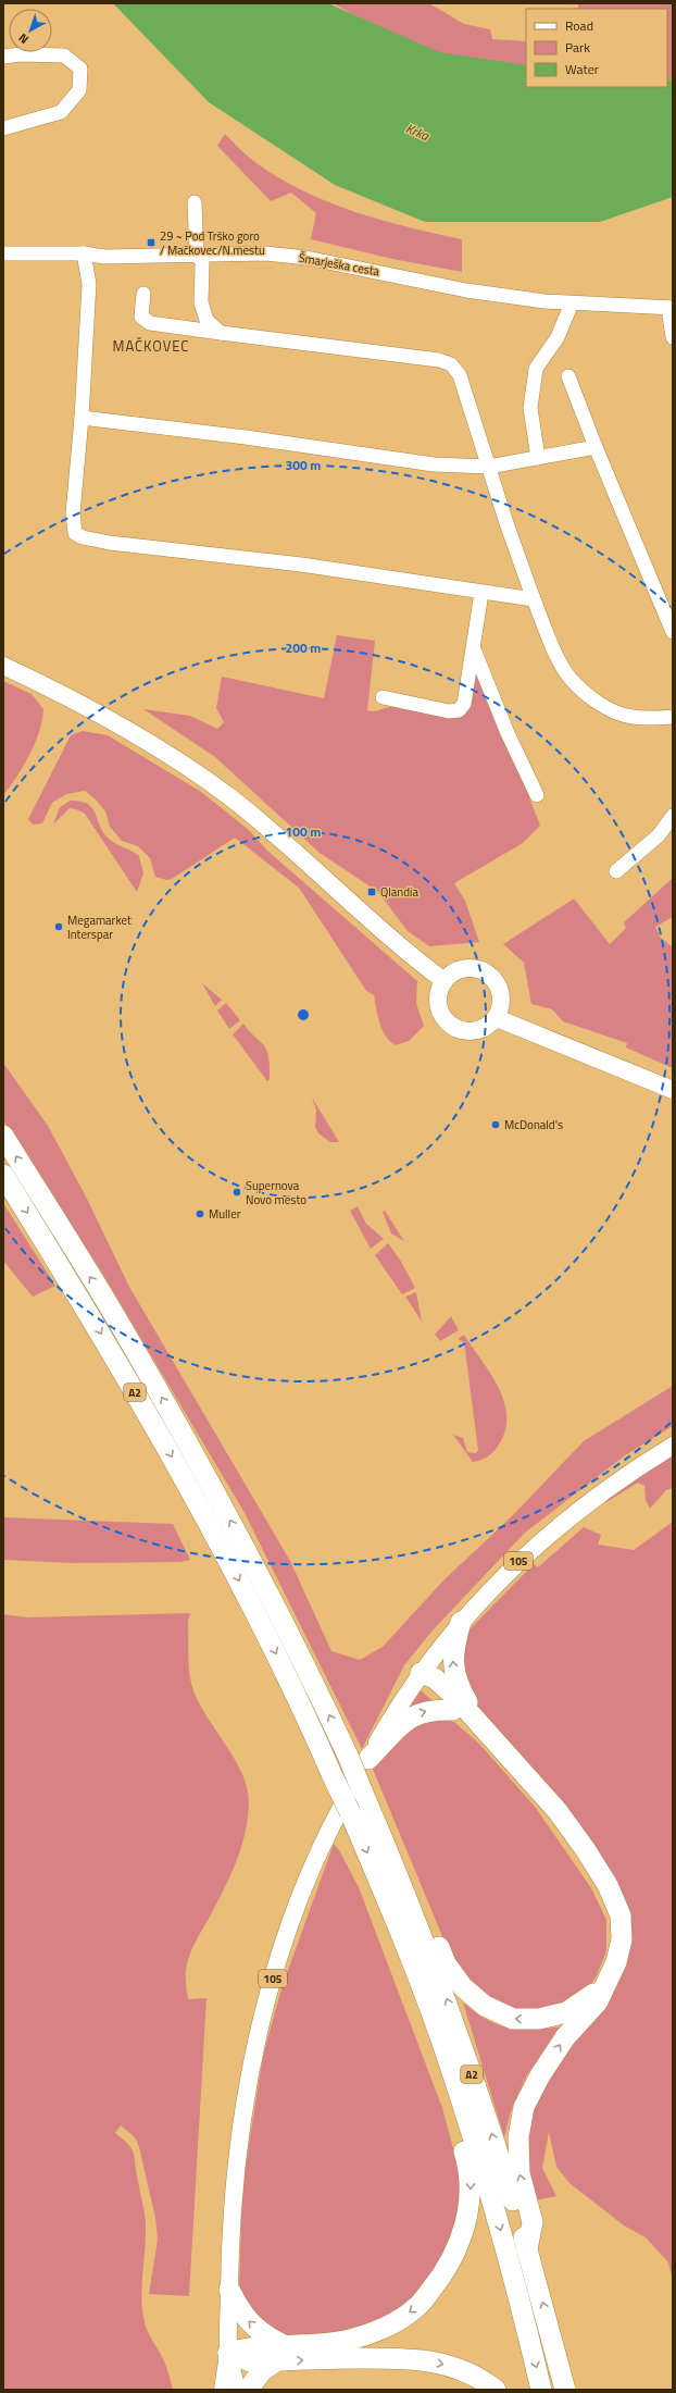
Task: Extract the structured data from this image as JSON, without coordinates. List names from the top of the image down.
{
  "streets": {
    "highway": ["A2"],
    "main road": ["105"],
    "street": ["Šmarješka cesta"]
  },
  "districts": ["MAČKOVEC"],
  "water": ["Krka"],
  "places": {
    "transit": ["29 ~ Pod Trško goro / Mačkovec/N.mestu", "Qlandia"],
    "other": [
      "Megamarket Interspar",
      "McDonald's",
      "Supernova Novo mesto",
      "Muller"
    ]
  },
  "legend": ["Road", "Park", "Water"],
  "north": "bottom left",
  "rings": ["300 m", "200 m", "100 m"]
}
